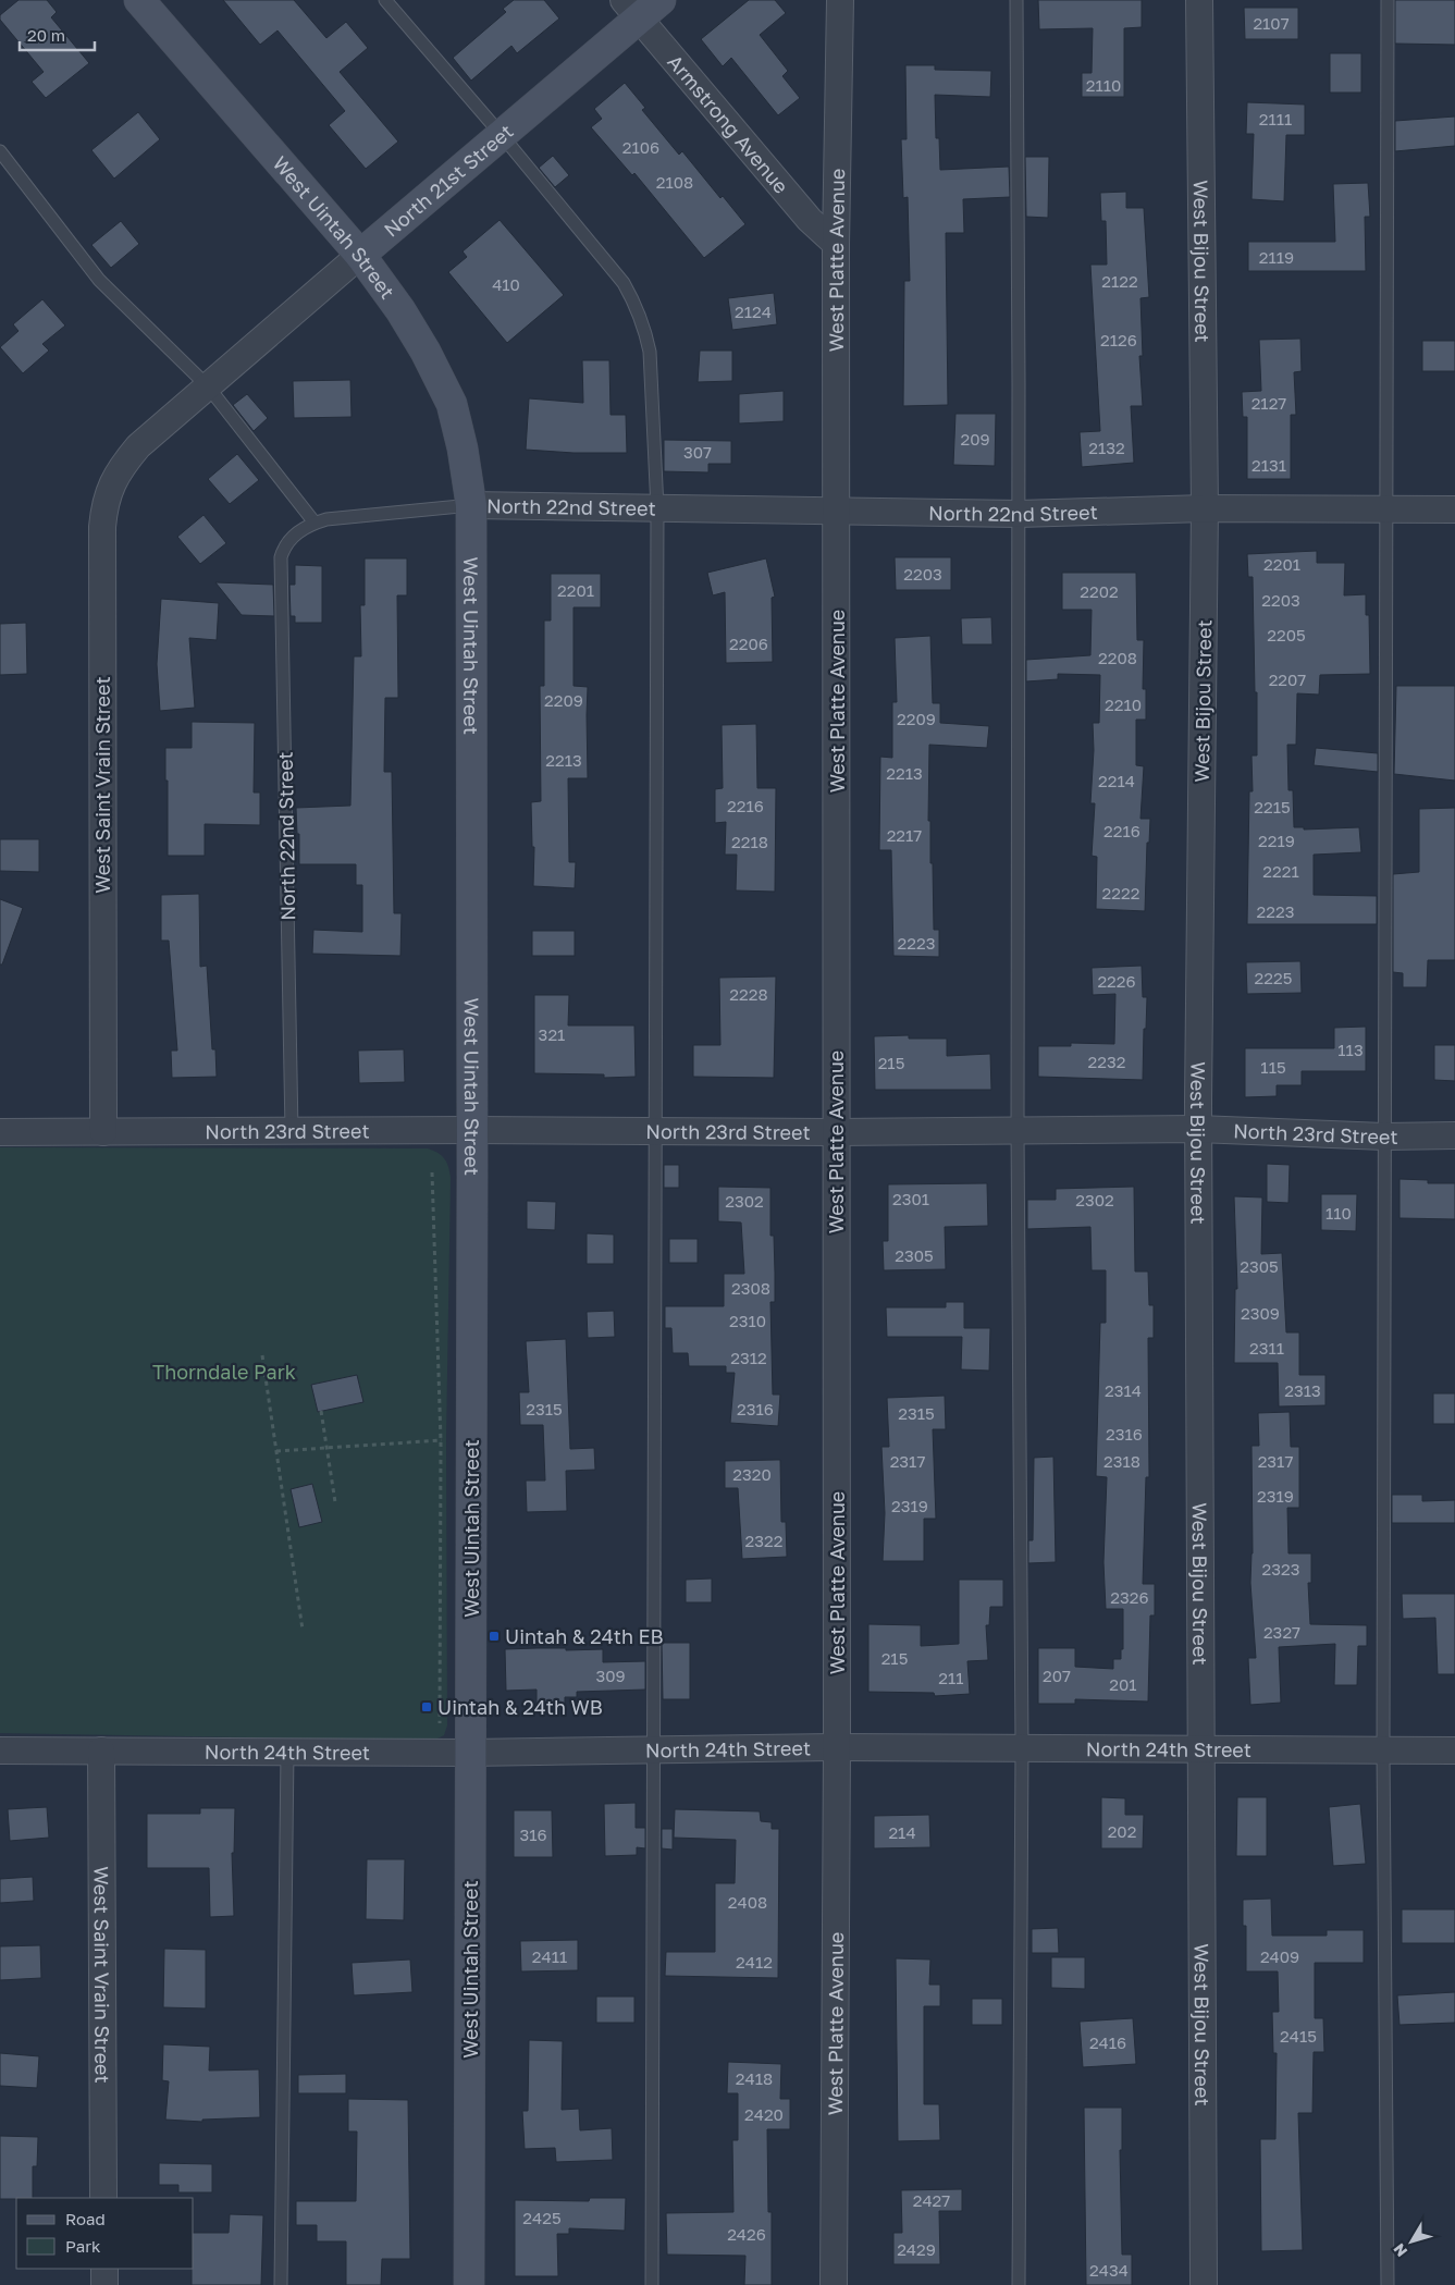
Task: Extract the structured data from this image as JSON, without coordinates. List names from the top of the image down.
{
  "streets": {
    "main road": ["North 21st Street", "West Uintah Street"],
    "street": [
      "Armstrong Avenue",
      "West Platte Avenue",
      "West Bijou Street",
      "North 22nd Street",
      "West Saint Vrain Street",
      "North 23rd Street",
      "North 24th Street"
    ]
  },
  "crossings": [
    ["Armstrong Avenue", "North 21st Street"],
    ["Armstrong Avenue", "West Platte Avenue"],
    ["North 21st Street", "West Uintah Street"],
    ["North 21st Street", "West Saint Vrain Street"],
    ["West Uintah Street", "North 22nd Street"],
    ["West Uintah Street", "North 23rd Street"],
    ["West Uintah Street", "North 24th Street"],
    ["West Platte Avenue", "North 22nd Street"],
    ["West Platte Avenue", "North 23rd Street"],
    ["West Platte Avenue", "North 24th Street"],
    ["West Bijou Street", "North 22nd Street"],
    ["West Bijou Street", "North 23rd Street"],
    ["West Bijou Street", "North 24th Street"],
    ["North 22nd Street", "North 23rd Street"],
    ["West Saint Vrain Street", "North 23rd Street"],
    ["West Saint Vrain Street", "North 24th Street"]
  ],
  "parks": ["Thorndale Park"],
  "places": {
    "transit": ["Uintah & 24th EB", "Uintah & 24th WB"]
  },
  "house_numbers": [
    "2107",
    "2110",
    "2111",
    "2106",
    "2108",
    "2119",
    "2122",
    "410",
    "2124",
    "2126",
    "2127",
    "209",
    "2132",
    "307",
    "2131",
    "2201",
    "2203",
    "2201",
    "2202",
    "2203",
    "2205",
    "2206",
    "2208",
    "2207",
    "2209",
    "2210",
    "2209",
    "2213",
    "2213",
    "2214",
    "2216",
    "2215",
    "2216",
    "2217",
    "2219",
    "2218",
    "2221",
    "2222",
    "2223",
    "2223",
    "2225",
    "2226",
    "2228",
    "321",
    "113",
    "2232",
    "215",
    "115",
    "2301",
    "2302",
    "2302",
    "110",
    "2305",
    "2305",
    "2308",
    "2309",
    "2310",
    "2311",
    "2312",
    "2314",
    "2313",
    "2315",
    "2316",
    "2315",
    "2316",
    "2317",
    "2318",
    "2317",
    "2320",
    "2319",
    "2319",
    "2322",
    "2323",
    "2326",
    "2327",
    "215",
    "309",
    "207",
    "211",
    "201",
    "202",
    "214",
    "316",
    "2408",
    "2411",
    "2409",
    "2412",
    "2415",
    "2416",
    "2418",
    "2420",
    "2427",
    "2425",
    "2426",
    "2429",
    "2434"
  ],
  "legend": ["Road", "Park"],
  "scale_bar": "20 m",
  "north": "bottom left"
}
